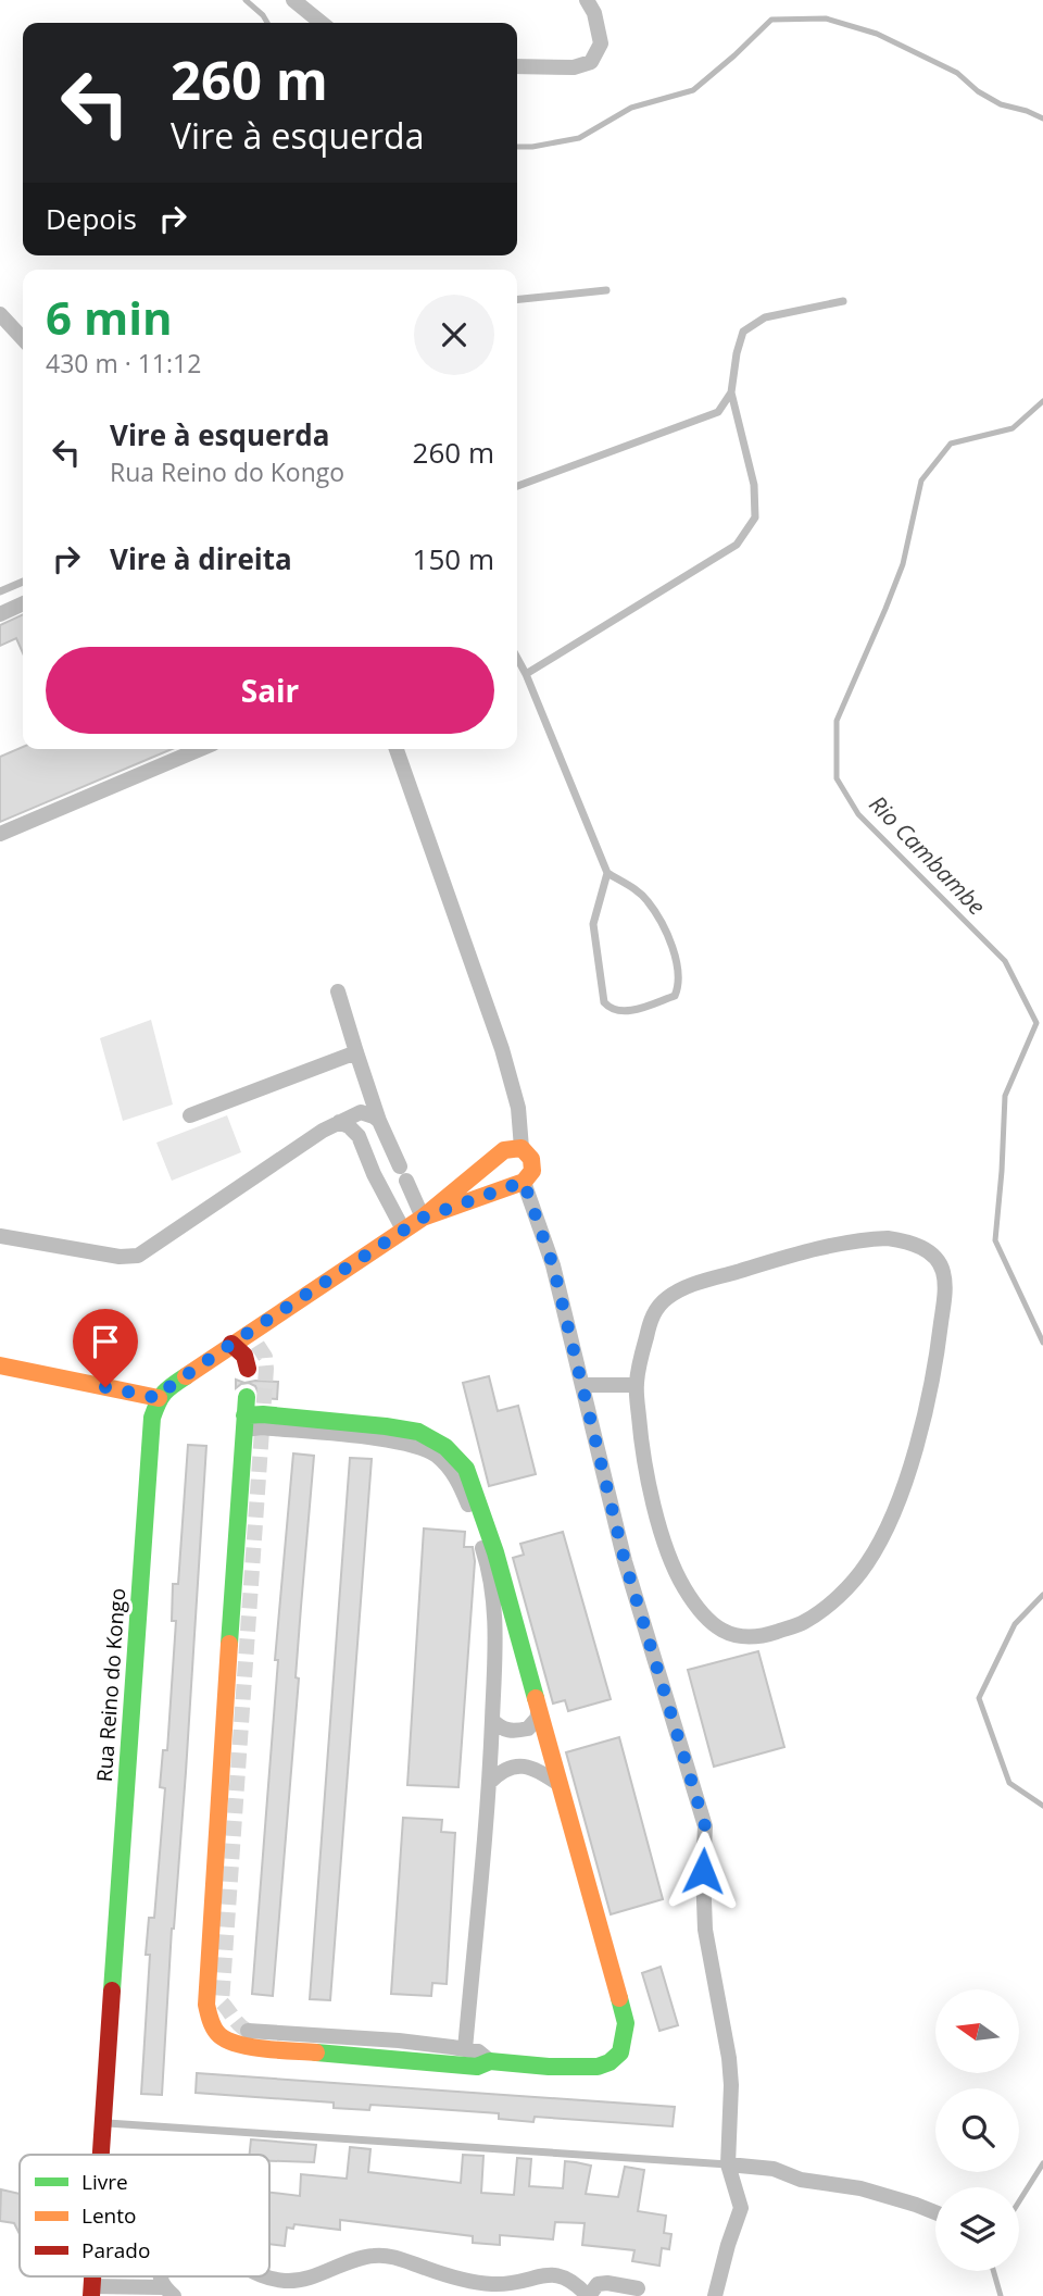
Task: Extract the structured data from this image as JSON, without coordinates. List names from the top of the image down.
{
  "streets": {
    "street": ["Rua Reino do Kongo"]
  },
  "water": ["Rio Cambambe"],
  "legend": ["Livre", "Lento", "Parado"],
  "north": "left",
  "page": {
    "turn": ["260 m", "Vire à esquerda"],
    "then": "Depois",
    "heading": ["6 min", "430 m · 11:12"],
    "list": [
      {
        "name": "Vire à esquerda",
        "note": "Rua Reino do Kongo",
        "value": "260 m"
      },
      {
        "name": "Vire à direita",
        "value": "150 m"
      }
    ],
    "buttons": "Sair"
  }
}
